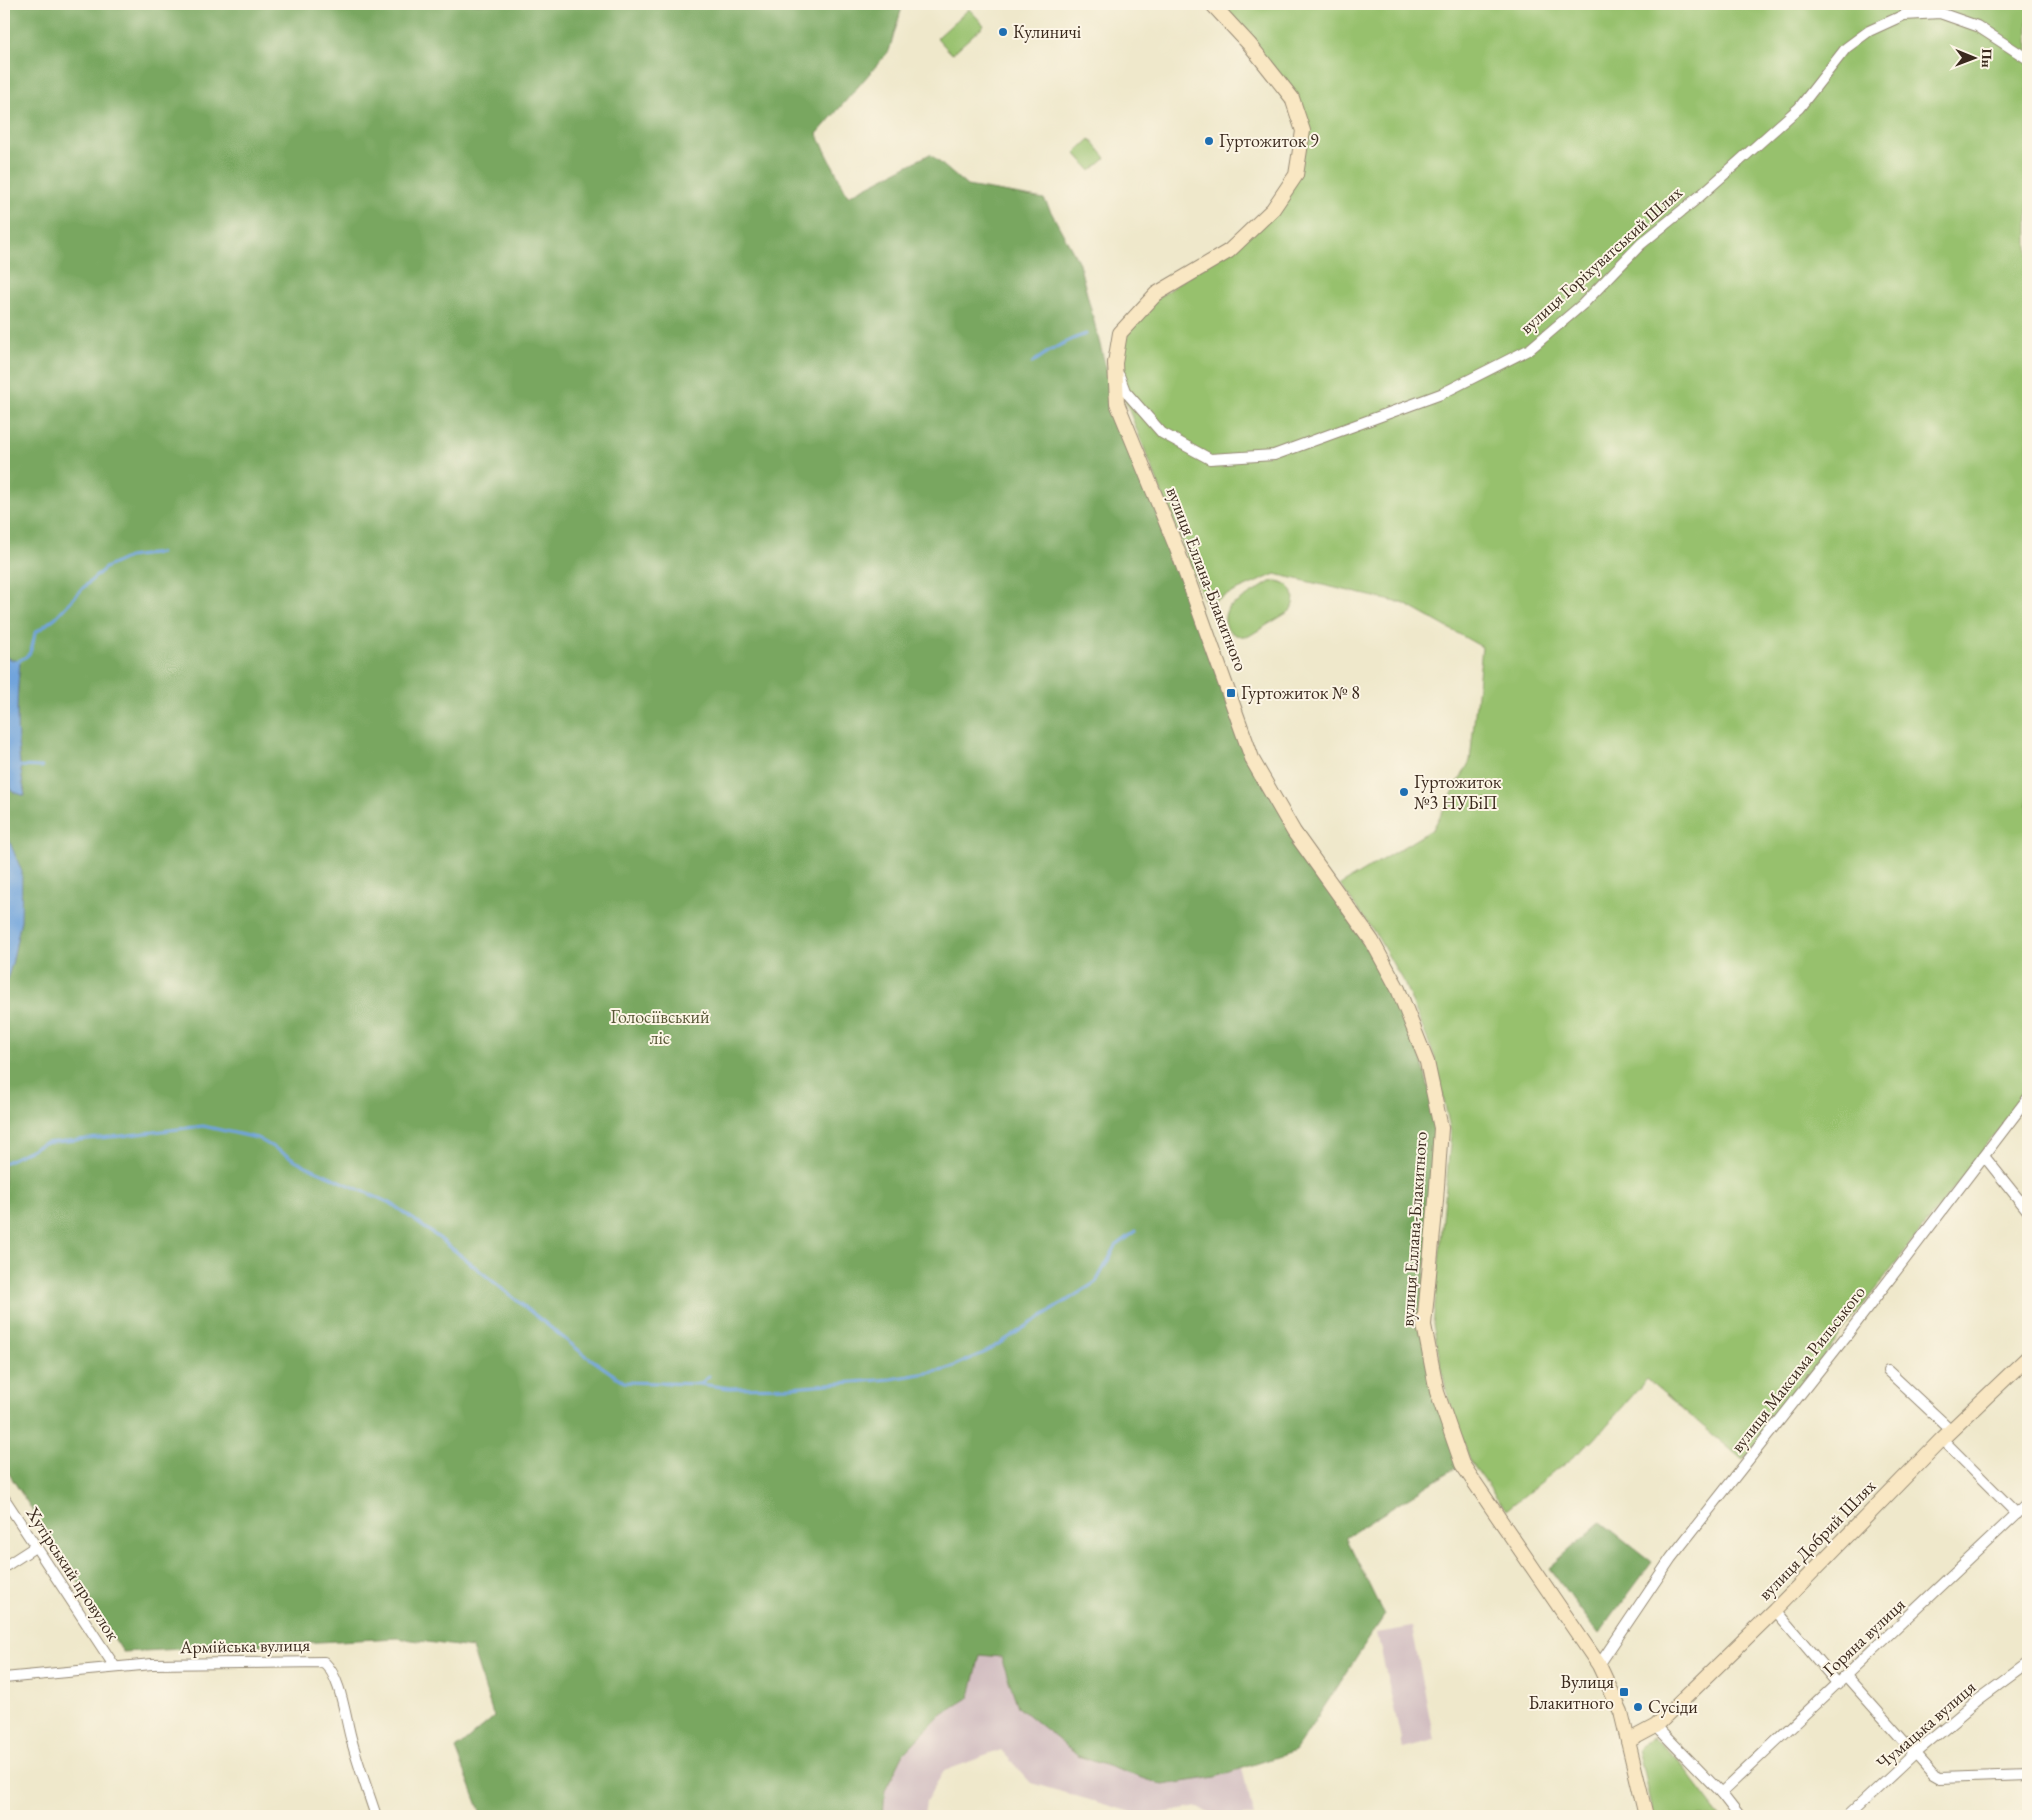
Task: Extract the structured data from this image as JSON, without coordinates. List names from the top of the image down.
{
  "streets": {
    "street": [
      "вулиця Горіхуватський Шлях",
      "вулиця Еллана-Блакитного",
      "вулиця Максима Рильського",
      "вулиця Добрий Шлях",
      "Хутірський провулок",
      "Горяна вулиця",
      "Армійська вулиця",
      "Чумацька вулиця"
    ]
  },
  "crossings": [
    ["вулиця Горіхуватський Шлях", "вулиця Еллана-Блакитного"],
    ["вулиця Еллана-Блакитного", "вулиця Максима Рильського"],
    ["вулиця Еллана-Блакитного", "вулиця Добрий Шлях"],
    ["Хутірський провулок", "Армійська вулиця"]
  ],
  "parks": ["Голосіївський ліс"],
  "places": {
    "other": [
      "Кулиничі",
      "Гуртожиток 9",
      "Гуртожиток №3 НУБіП",
      "Сусіди"
    ],
    "transit": ["Гуртожиток № 8", "Вулиця Блакитного"]
  },
  "north": "right"
}
